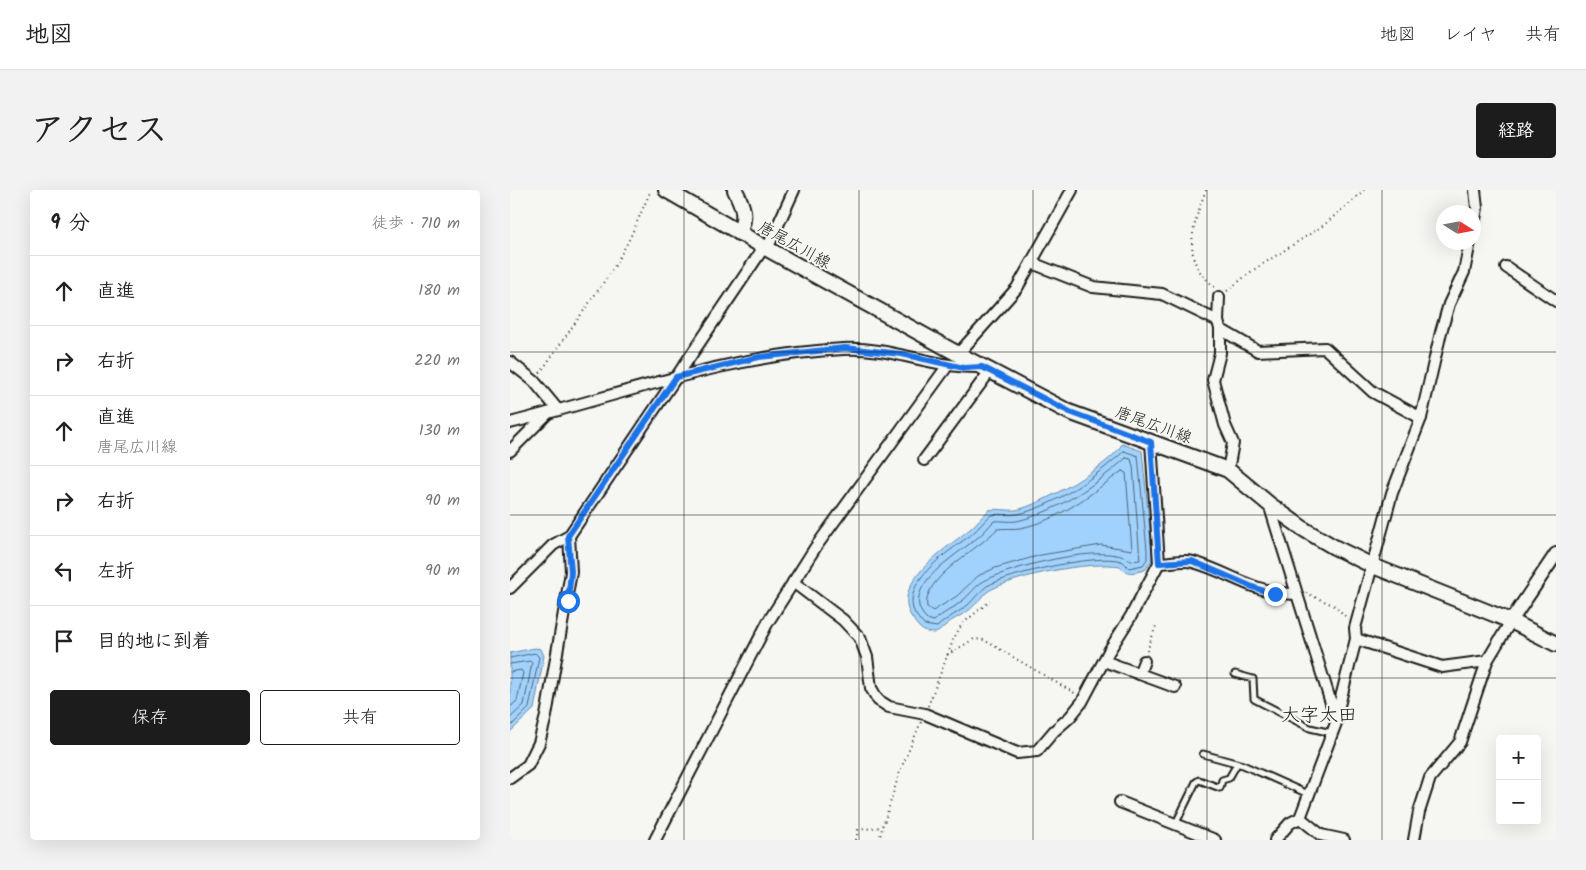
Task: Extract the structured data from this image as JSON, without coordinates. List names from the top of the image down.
{
  "streets": {
    "main road": ["唐尾広川線"]
  },
  "districts": ["大字太田"],
  "north": "right",
  "page": {
    "header": "地図",
    "nav": ["地図", "レイヤ", "共有"],
    "title": "アクセス",
    "buttons": [
      "経路",
      ["保存", "共有"]
    ],
    "heading": ["9 分", "徒歩 · 710 m"],
    "list": [
      ["直進", "180 m"],
      ["右折", "220 m"],
      ["直進", "唐尾広川線", "130 m"],
      ["右折", "90 m"],
      ["左折", "90 m"],
      "目的地に到着"
    ],
    "map_buttons": ["+", "−"]
  }
}
